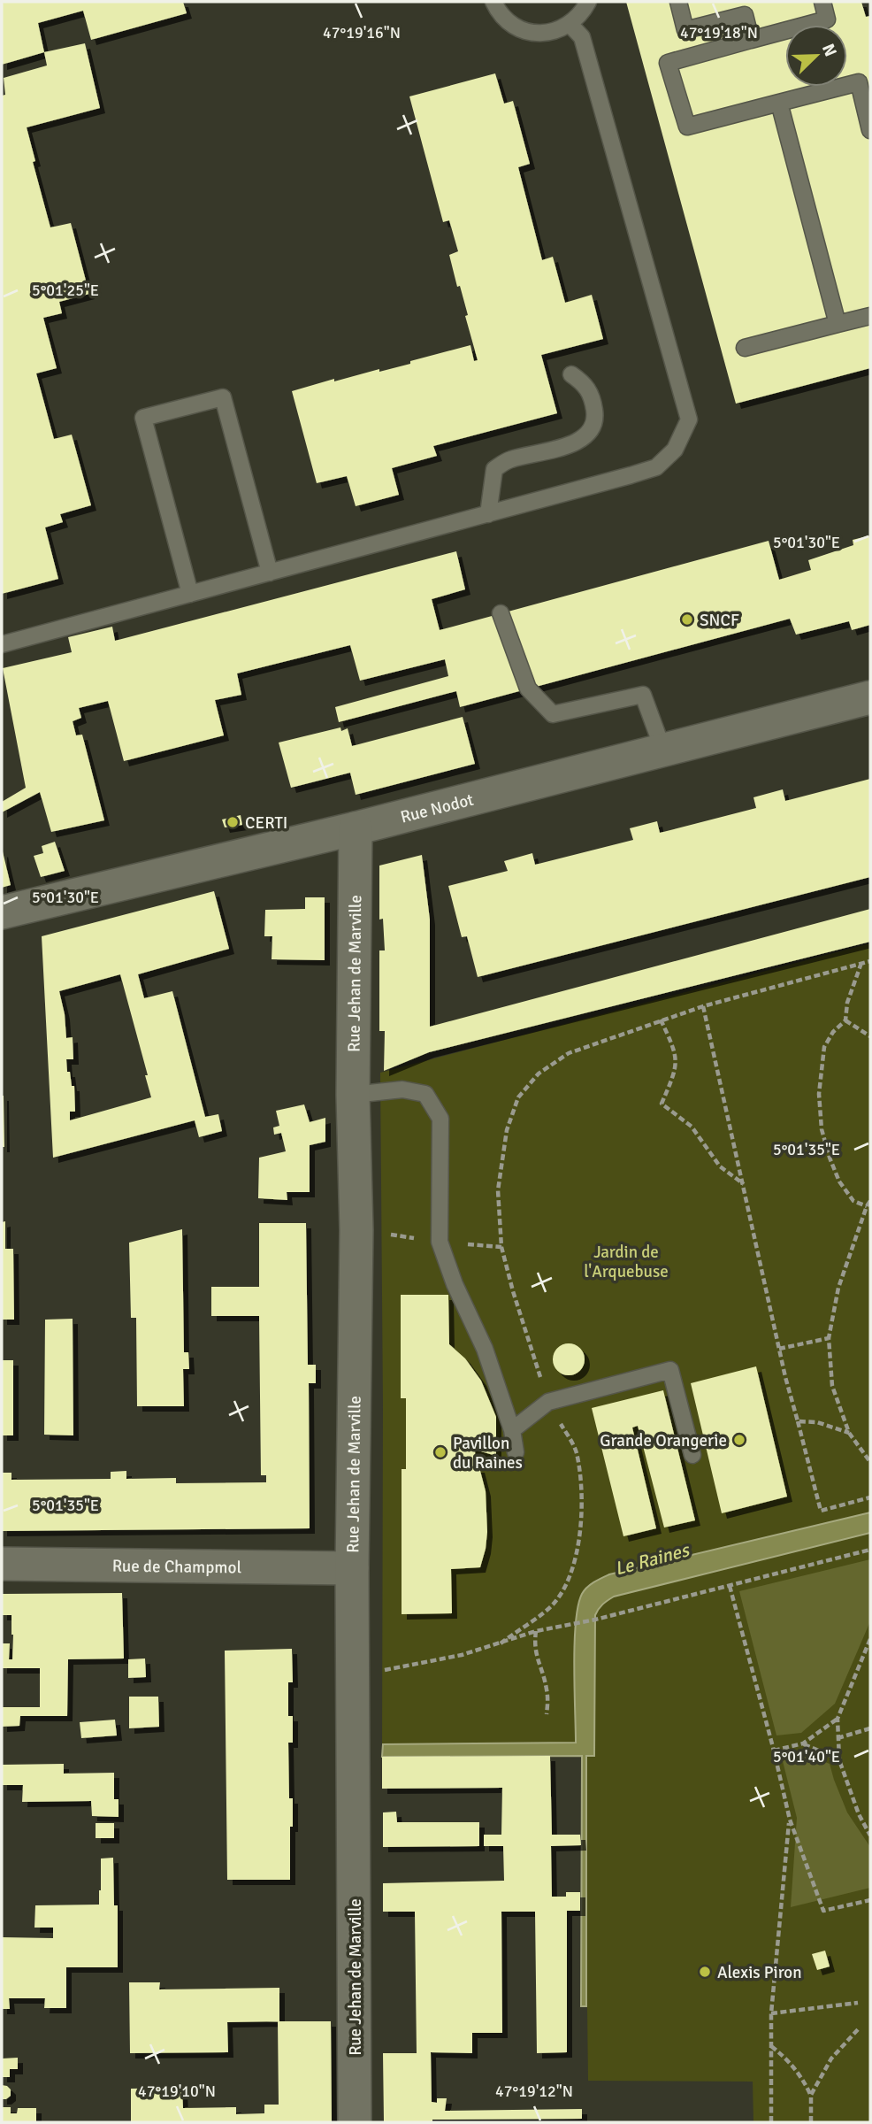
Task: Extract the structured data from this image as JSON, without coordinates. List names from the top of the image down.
{
  "streets": {
    "street": ["Rue Nodot", "Rue Jehan de Marville", "Rue de Champmol"]
  },
  "crossings": [
    ["Rue Nodot", "Rue Jehan de Marville"],
    ["Rue Jehan de Marville", "Rue de Champmol"]
  ],
  "water": ["Le Raines"],
  "parks": ["Jardin de l'Arquebuse"],
  "places": [
    "SNCF",
    "CERTI",
    "Grande Orangerie",
    "Pavillon du Raines",
    "Alexis Piron"
  ],
  "north": "top right",
  "coordinates": [
    "47°19'16\"N",
    "47°19'18\"N",
    "5°01'25\"E",
    "5°01'30\"E",
    "5°01'35\"E",
    "5°01'40\"E",
    "47°19'10\"N",
    "47°19'12\"N"
  ]
}
